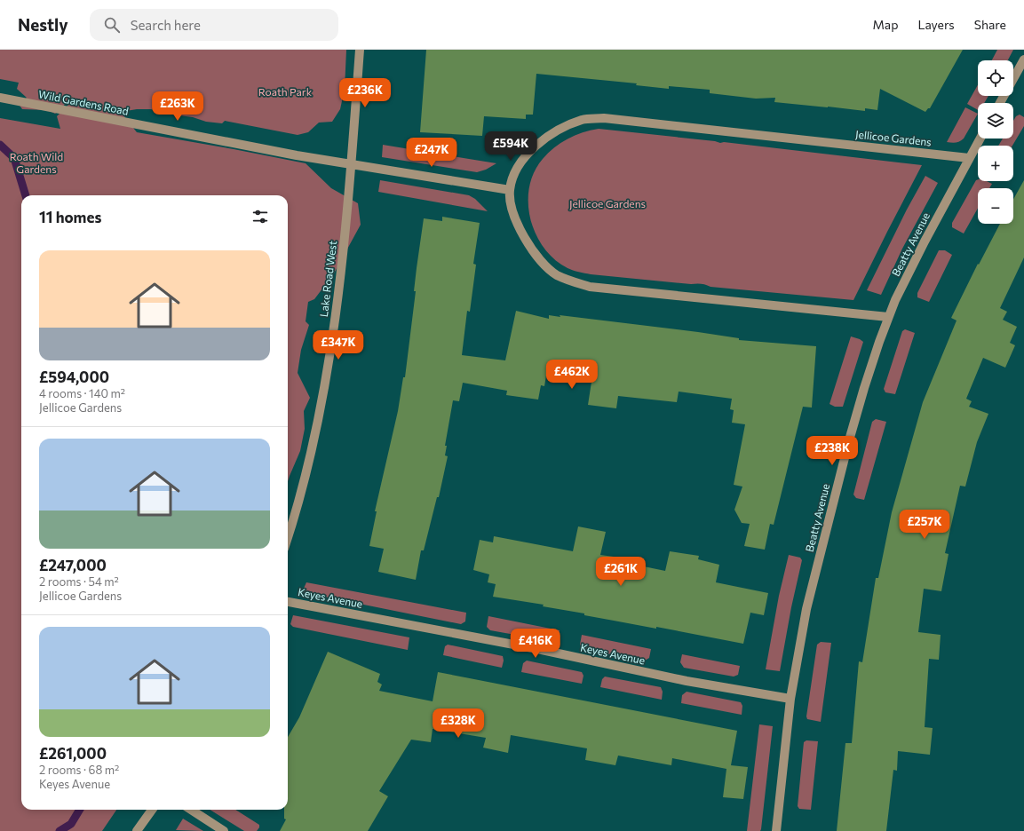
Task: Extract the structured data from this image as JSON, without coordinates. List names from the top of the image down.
{
  "streets": {
    "street": [
      "Wild Gardens Road",
      "Jellicoe Gardens",
      "Beatty Avenue",
      "Lake Road West",
      "Keyes Avenue"
    ]
  },
  "crossings": [
    ["Wild Gardens Road", "Lake Road West"],
    ["Jellicoe Gardens", "Beatty Avenue"],
    ["Beatty Avenue", "Keyes Avenue"]
  ],
  "parks": ["Roath Park", "Roath Wild Gardens", "Jellicoe Gardens"],
  "page": {
    "header": "Nestly",
    "search": "Search here",
    "nav": ["Map", "Layers", "Share"],
    "map_buttons": ["+", "−"],
    "price": [
      "£236K",
      "£263K",
      "£594K",
      "£247K",
      "£347K",
      "£462K",
      "£238K",
      "£257K",
      "£261K",
      "£416K",
      "£328K"
    ],
    "heading": "11 homes",
    "list": [
      {
        "name": "£594,000",
        "note": "4 rooms · 140 m² · Jellicoe Gardens"
      },
      {
        "name": "£247,000",
        "note": "2 rooms · 54 m² · Jellicoe Gardens"
      },
      {
        "name": "£261,000",
        "note": "2 rooms · 68 m² · Keyes Avenue"
      }
    ]
  }
}
